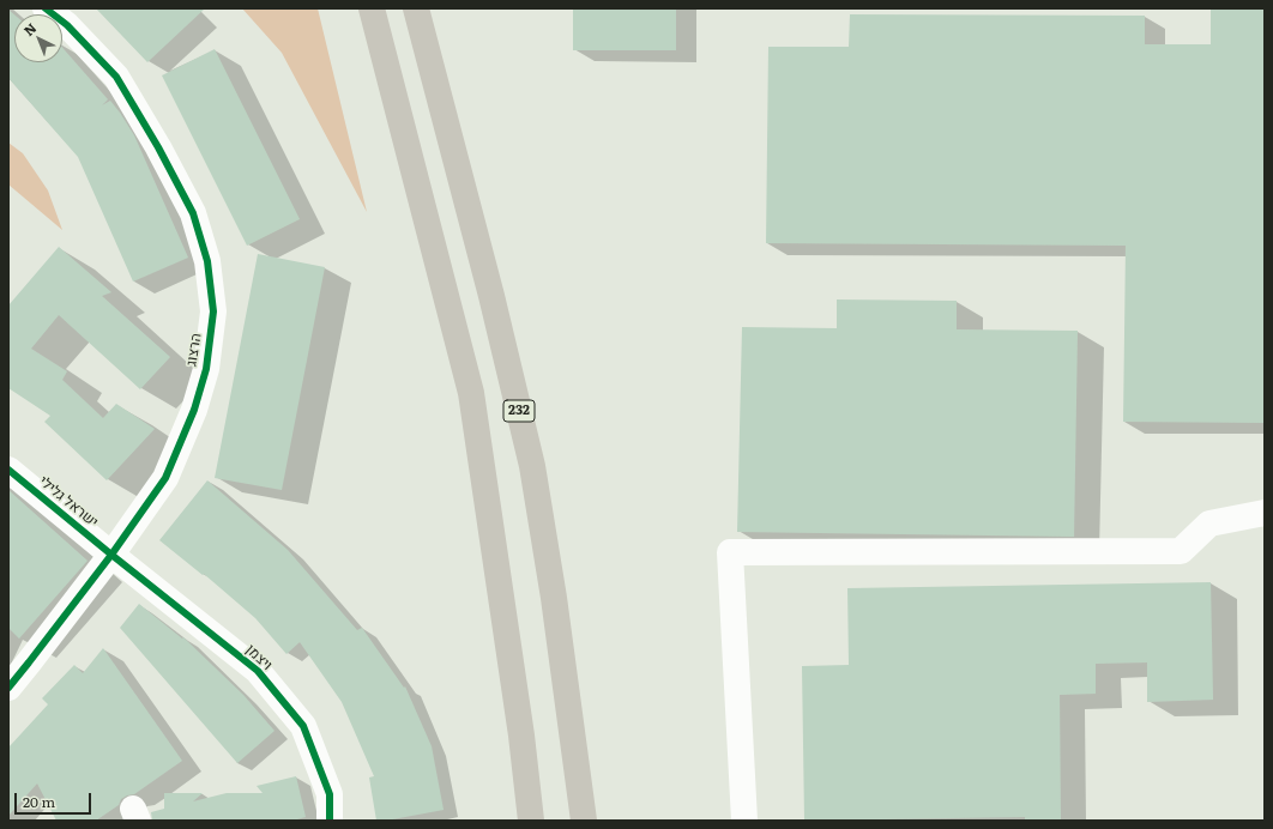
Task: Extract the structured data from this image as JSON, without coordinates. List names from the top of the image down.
{
  "streets": {
    "main road": ["232"],
    "street": ["הרצוג", "ישראל גלילי", "ויצמן"]
  },
  "crossings": [
    ["הרצוג", "ישראל גלילי"],
    ["הרצוג", "ויצמן"],
    ["ישראל גלילי", "ויצמן"]
  ],
  "scale_bar": "20 m",
  "north": "top left"
}
